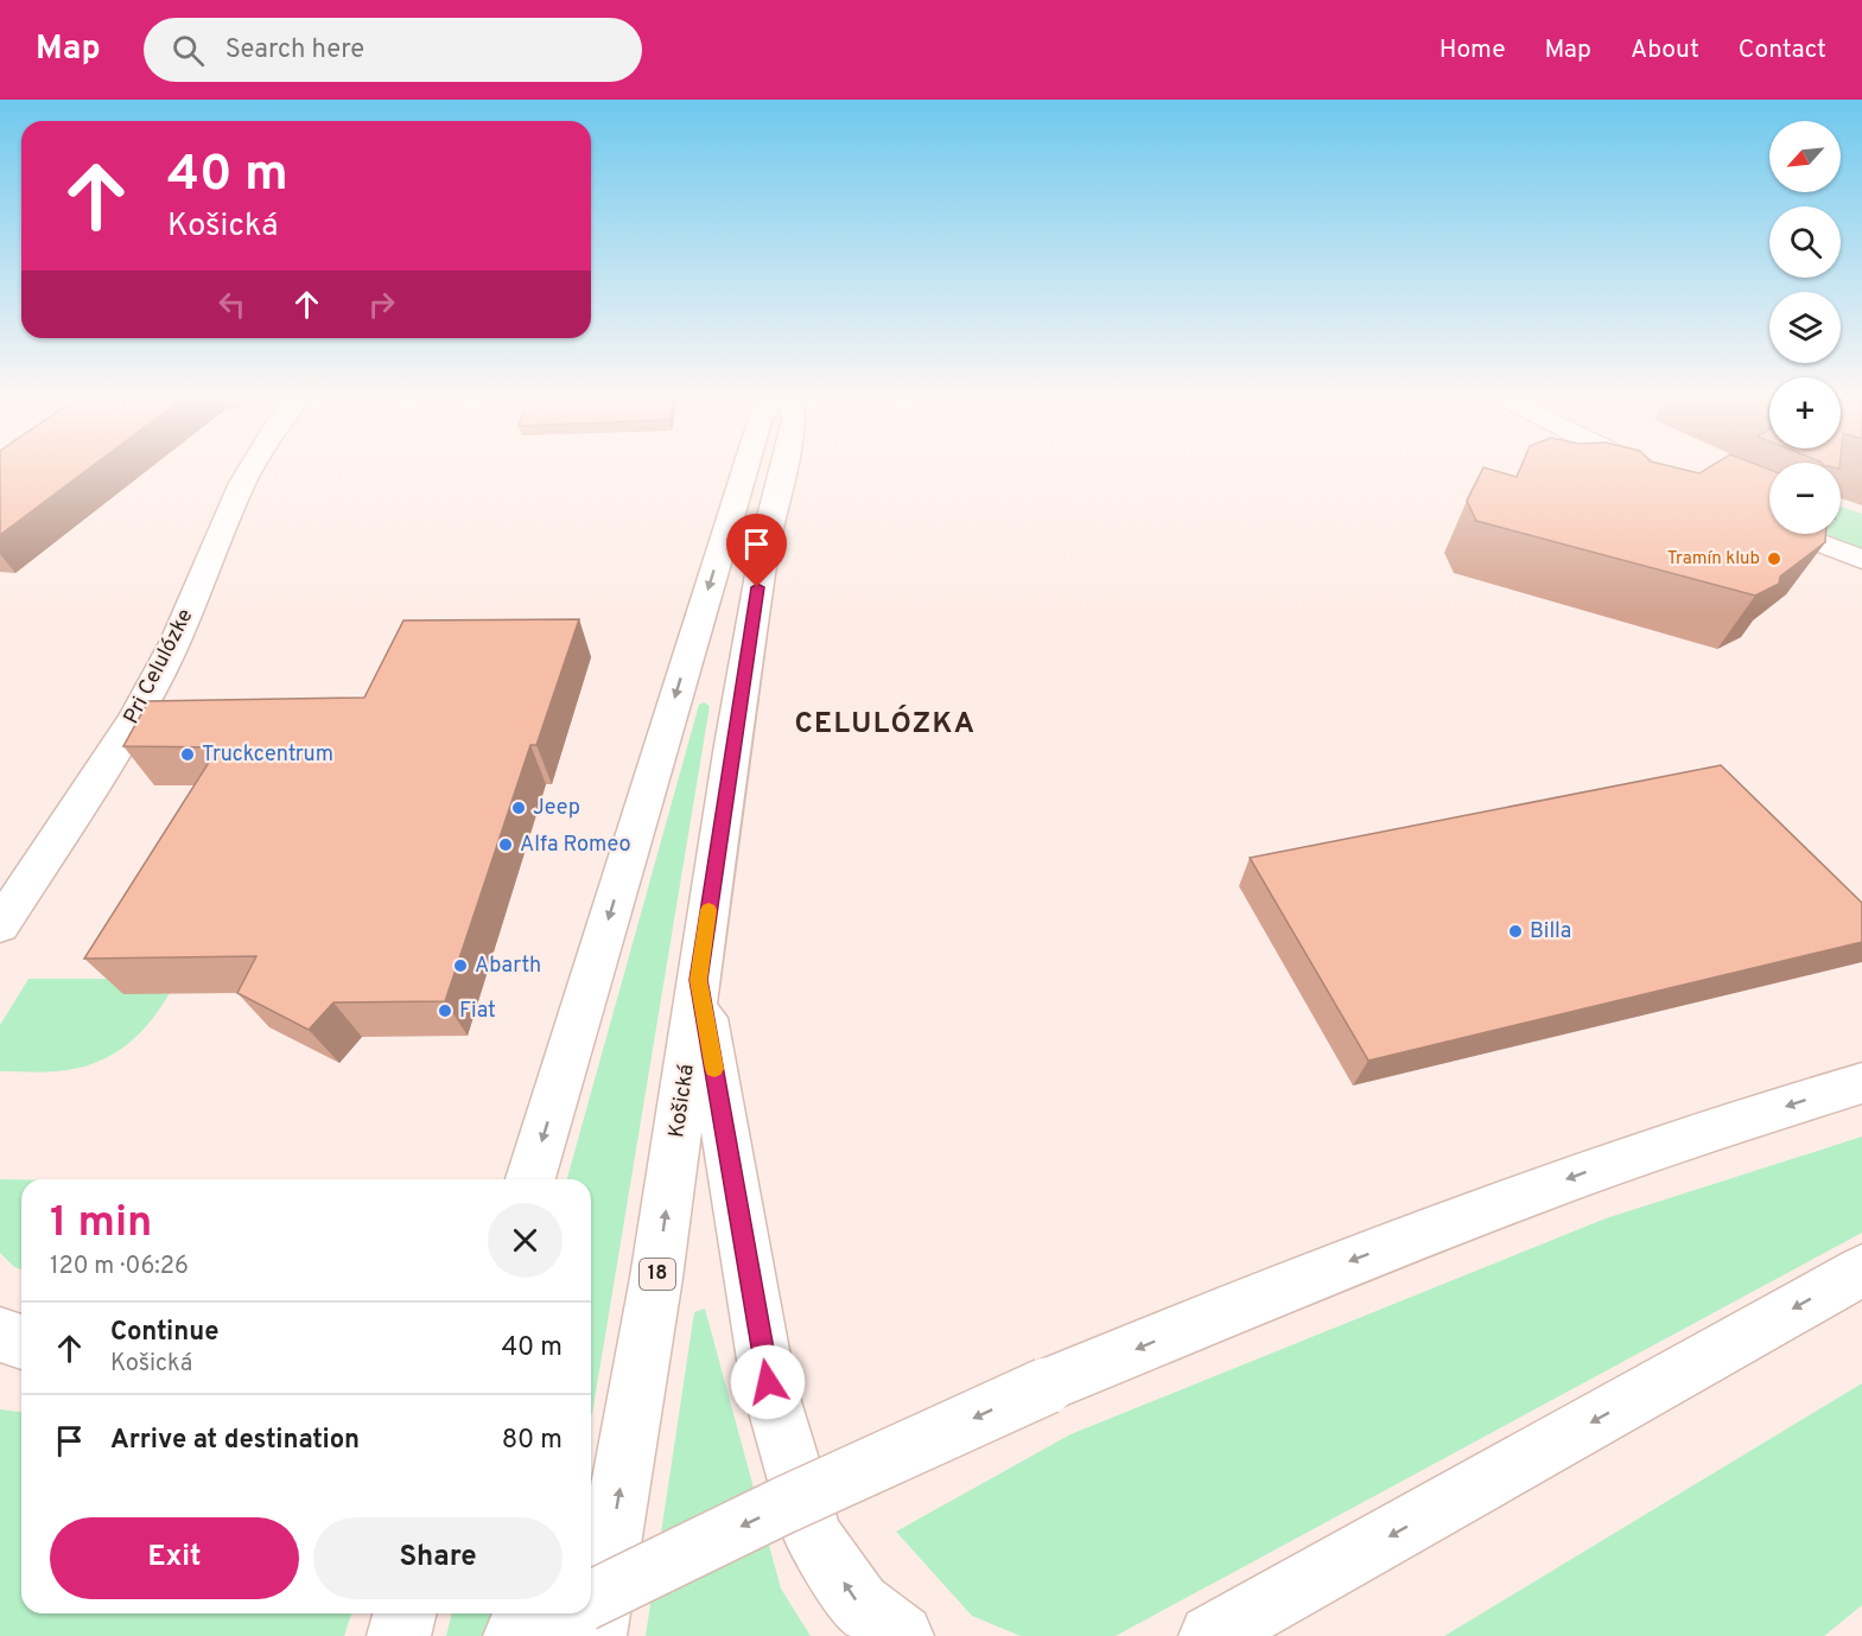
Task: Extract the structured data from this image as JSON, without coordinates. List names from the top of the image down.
{
  "streets": {
    "main road": ["Pri Celulózke", "Košická", "18"]
  },
  "districts": ["CELULÓZKA"],
  "places": [
    "Tramín klub",
    "Truckcentrum",
    "Jeep",
    "Alfa Romeo",
    "Billa",
    "Abarth",
    "Fiat"
  ],
  "north": "bottom left",
  "page": {
    "header": "Map",
    "search": "Search here",
    "nav": [
      "Home",
      "Map",
      "About",
      "Contact"
    ],
    "map_buttons": ["+", "−"],
    "turn": ["40 m", "Košická"],
    "heading": ["1 min", "120 m · 06:26"],
    "list": [
      {
        "name": "Continue",
        "note": "Košická",
        "value": "40 m"
      },
      {
        "name": "Arrive at destination",
        "value": "80 m"
      }
    ],
    "buttons": ["Exit", "Share"]
  }
}
